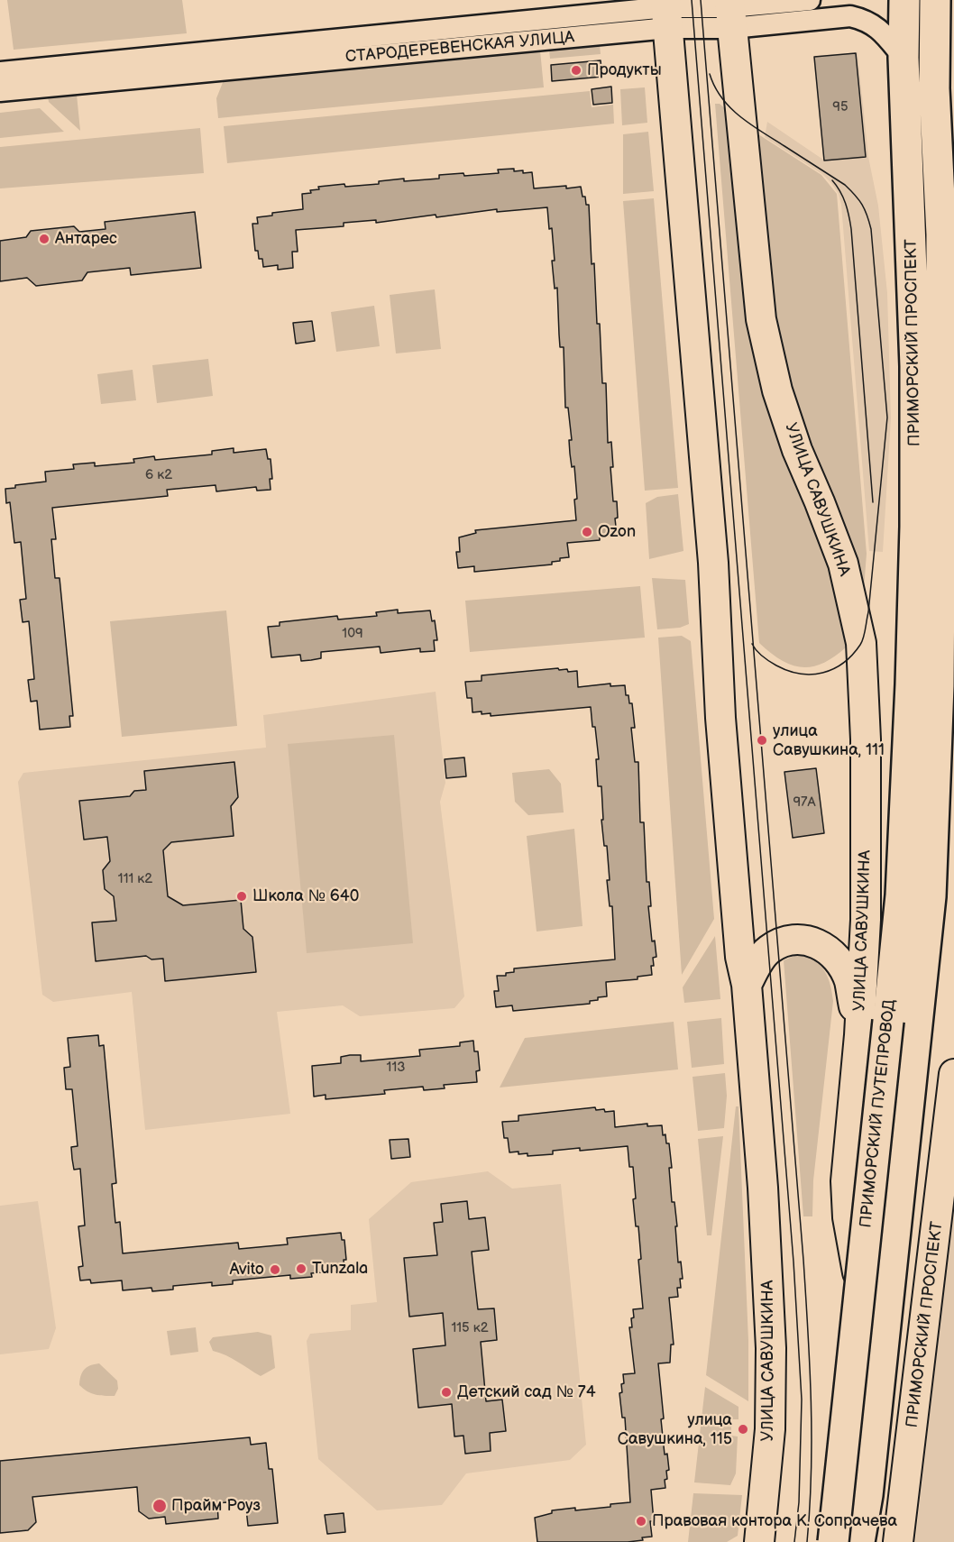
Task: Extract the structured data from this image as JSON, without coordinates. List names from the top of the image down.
{
  "streets": {
    "main road": ["ПРИМОРСКИЙ ПРОСПЕКТ", "УЛИЦА САВУШКИНА", "ПРИМОРСКИЙ ПУТЕПРОВОД"],
    "street": ["СТАРОДЕРЕВЕНСКАЯ УЛИЦА"]
  },
  "crossings": [
    ["СТАРОДЕРЕВЕНСКАЯ УЛИЦА", "ПРИМОРСКИЙ ПРОСПЕКТ"],
    ["СТАРОДЕРЕВЕНСКАЯ УЛИЦА", "УЛИЦА САВУШКИНА"],
    ["ПРИМОРСКИЙ ПРОСПЕКТ", "ПРИМОРСКИЙ ПУТЕПРОВОД"]
  ],
  "places": [
    "Продукты",
    "Антарес",
    "Ozon",
    "улица Савушкина, 111",
    "Школа № 640",
    "Tunzala",
    "Avito",
    "Детский сад № 74",
    "улица Савушкина, 115",
    "Прайм Роуз",
    "Правовая контора К. Сопрачева"
  ],
  "house_numbers": [
    "95",
    "6 к2",
    "109",
    "97А",
    "111 к2",
    "113",
    "115 к2"
  ]
}
